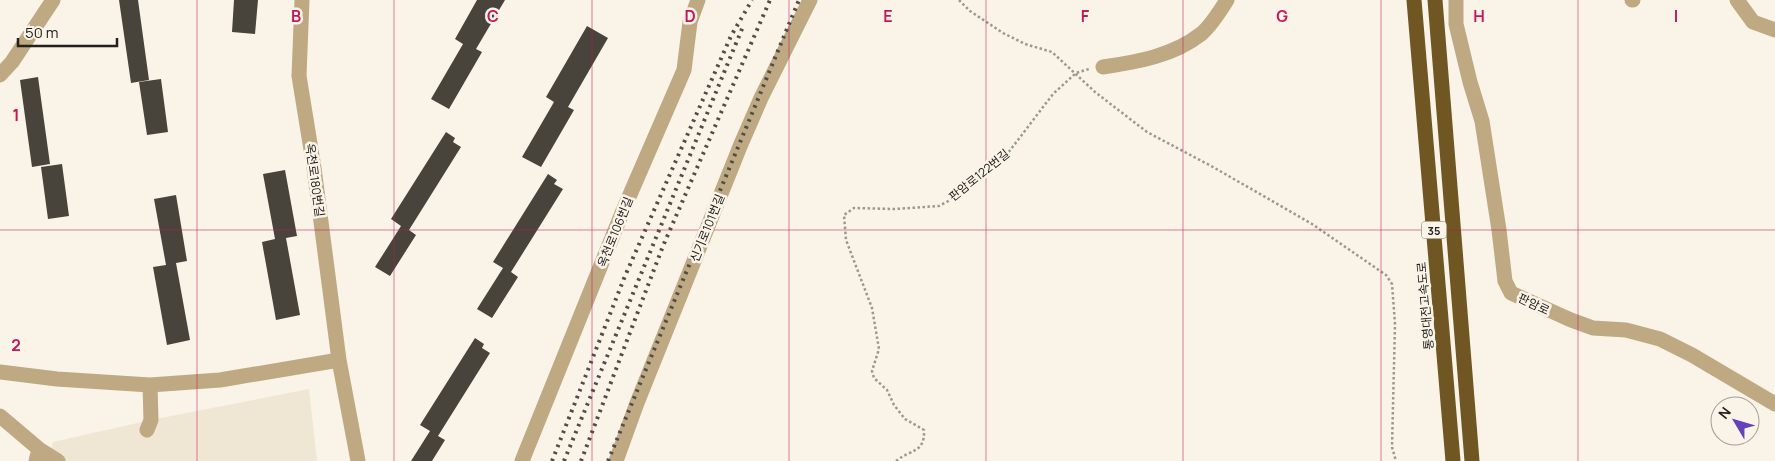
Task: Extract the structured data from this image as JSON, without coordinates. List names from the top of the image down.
{
  "streets": {
    "highway": ["35", "통영대전고속도로"],
    "street": [
      "옥천로180번길",
      "신기로101번길",
      "옥천로106번길",
      "판암로"
    ],
    "path": ["판암로122번길"]
  },
  "scale_bar": "50 m",
  "north": "top left",
  "grid": {
    "columns": [
      "B",
      "C",
      "D",
      "E",
      "F",
      "G",
      "H",
      "I"
    ],
    "rows": ["1", "2"]
  }
}
